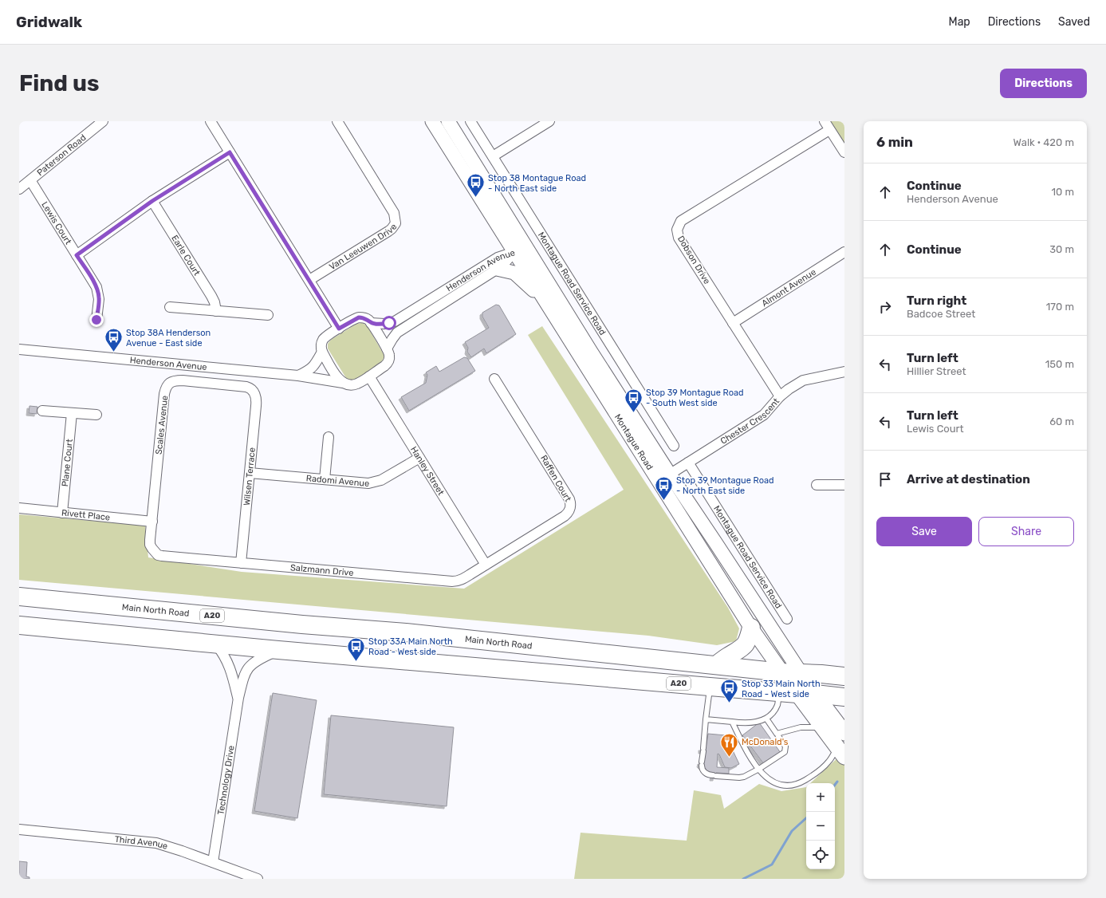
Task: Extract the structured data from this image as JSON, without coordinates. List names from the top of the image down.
{
  "streets": {
    "highway": ["Main North Road", "A20"],
    "main road": ["Montague Road"],
    "street": [
      "Paterson Road",
      "Lewis Court",
      "Van Leeuwen Drive",
      "Earle Court",
      "Dobson Drive",
      "Henderson Avenue",
      "Montague Road Service Road",
      "Almont Avenue",
      "Chester Crescent",
      "Scales Avenue",
      "Plane Court",
      "Hanley Street",
      "Wilsen Terrace",
      "Raffen Court",
      "Radomi Avenue",
      "Rivett Place",
      "Salzmann Drive",
      "Technology Drive",
      "Third Avenue"
    ]
  },
  "crossings": [
    ["Paterson Road", "Lewis Court"],
    ["Dobson Drive", "Almont Avenue"],
    ["Dobson Drive", "Chester Crescent"],
    ["Henderson Avenue", "Montague Road"],
    ["Henderson Avenue", "Hanley Street"],
    ["Montague Road Service Road", "Chester Crescent"],
    ["Chester Crescent", "Montague Road"],
    ["Scales Avenue", "Wilsen Terrace"],
    ["Scales Avenue", "Rivett Place"],
    ["Scales Avenue", "Salzmann Drive"],
    ["Montague Road", "Main North Road"],
    ["Montague Road", "A20"],
    ["Plane Court", "Rivett Place"],
    ["Hanley Street", "Raffen Court"],
    ["Hanley Street", "Radomi Avenue"],
    ["Hanley Street", "Salzmann Drive"],
    ["Wilsen Terrace", "Radomi Avenue"],
    ["Wilsen Terrace", "Salzmann Drive"],
    ["Raffen Court", "Salzmann Drive"],
    ["A20", "Technology Drive"],
    ["Technology Drive", "Third Avenue"]
  ],
  "places": {
    "bus stop": [
      "Stop 38 Montague Road - North East side",
      "Stop 38A Henderson Avenue - East side",
      "Stop 39 Montague Road - South West side",
      "Stop 39 Montague Road - North East side",
      "Stop 33A Main North Road - West side",
      "Stop 33 Main North Road - West side"
    ],
    "restaurant": ["McDonald's"]
  },
  "page": {
    "header": "Gridwalk",
    "nav": ["Map", "Directions", "Saved"],
    "buttons": [
      "Directions",
      ["Save", "Share"]
    ],
    "title": "Find us",
    "heading": ["6 min", "Walk · 420 m"],
    "list": [
      ["Continue", "Henderson Avenue", "10 m"],
      ["Continue", "30 m"],
      ["Turn right", "Badcoe Street", "170 m"],
      ["Turn left", "Hillier Street", "150 m"],
      ["Turn left", "Lewis Court", "60 m"],
      "Arrive at destination"
    ],
    "map_buttons": ["+", "−"]
  }
}
